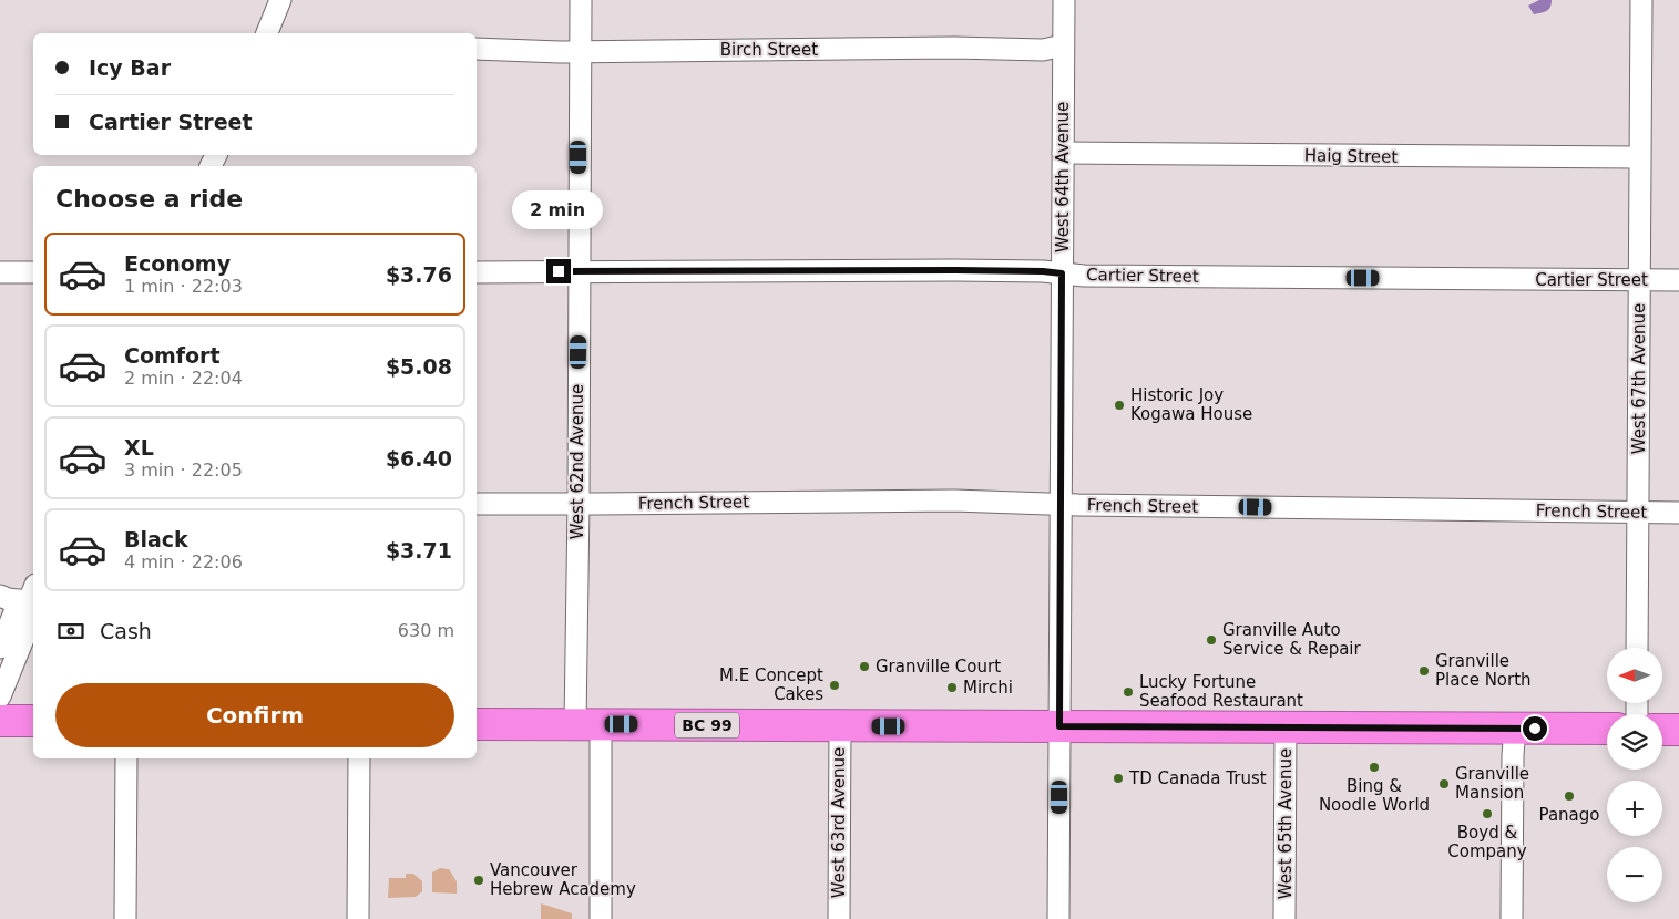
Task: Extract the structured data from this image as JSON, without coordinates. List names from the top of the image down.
{
  "streets": {
    "highway": ["BC 99"],
    "street": [
      "Birch Street",
      "Haig Street",
      "West 64th Avenue",
      "Cartier Street",
      "West 67th Avenue",
      "West 62nd Avenue",
      "French Street",
      "West 63rd Avenue",
      "West 65th Avenue"
    ]
  },
  "crossings": [
    ["Birch Street", "West 64th Avenue"],
    ["Birch Street", "West 62nd Avenue"],
    ["Haig Street", "West 64th Avenue"],
    ["Haig Street", "West 67th Avenue"],
    ["West 64th Avenue", "Cartier Street"],
    ["West 64th Avenue", "French Street"],
    ["West 64th Avenue", "BC 99"],
    ["Cartier Street", "West 67th Avenue"],
    ["Cartier Street", "West 62nd Avenue"],
    ["West 67th Avenue", "French Street"],
    ["West 62nd Avenue", "French Street"],
    ["West 62nd Avenue", "BC 99"],
    ["BC 99", "West 63rd Avenue"],
    ["BC 99", "West 65th Avenue"]
  ],
  "places": [
    "Historic Joy Kogawa House",
    "Granville Auto Service & Repair",
    "Granville Court",
    "Granville Place North",
    "M.E Concept Cakes",
    "Mirchi",
    "Lucky Fortune Seafood Restaurant",
    "Bing & Noodle World",
    "TD Canada Trust",
    "Granville Mansion",
    "Panago",
    "Boyd & Company",
    "Vancouver Hebrew Academy"
  ],
  "north": "left",
  "page": {
    "banner": ["Icy Bar", "Cartier Street"],
    "heading": "Choose a ride",
    "bubble": "2 min",
    "list": [
      {
        "name": "Economy",
        "note": "1 min · 22:03",
        "value": "$3.76"
      },
      {
        "name": "Comfort",
        "note": "2 min · 22:04",
        "value": "$5.08"
      },
      {
        "name": "XL",
        "note": "3 min · 22:05",
        "value": "$6.40"
      },
      {
        "name": "Black",
        "note": "4 min · 22:06",
        "value": "$3.71"
      }
    ],
    "pay": ["Cash", "630 m"],
    "map_buttons": ["+", "−"],
    "buttons": "Confirm"
  }
}
